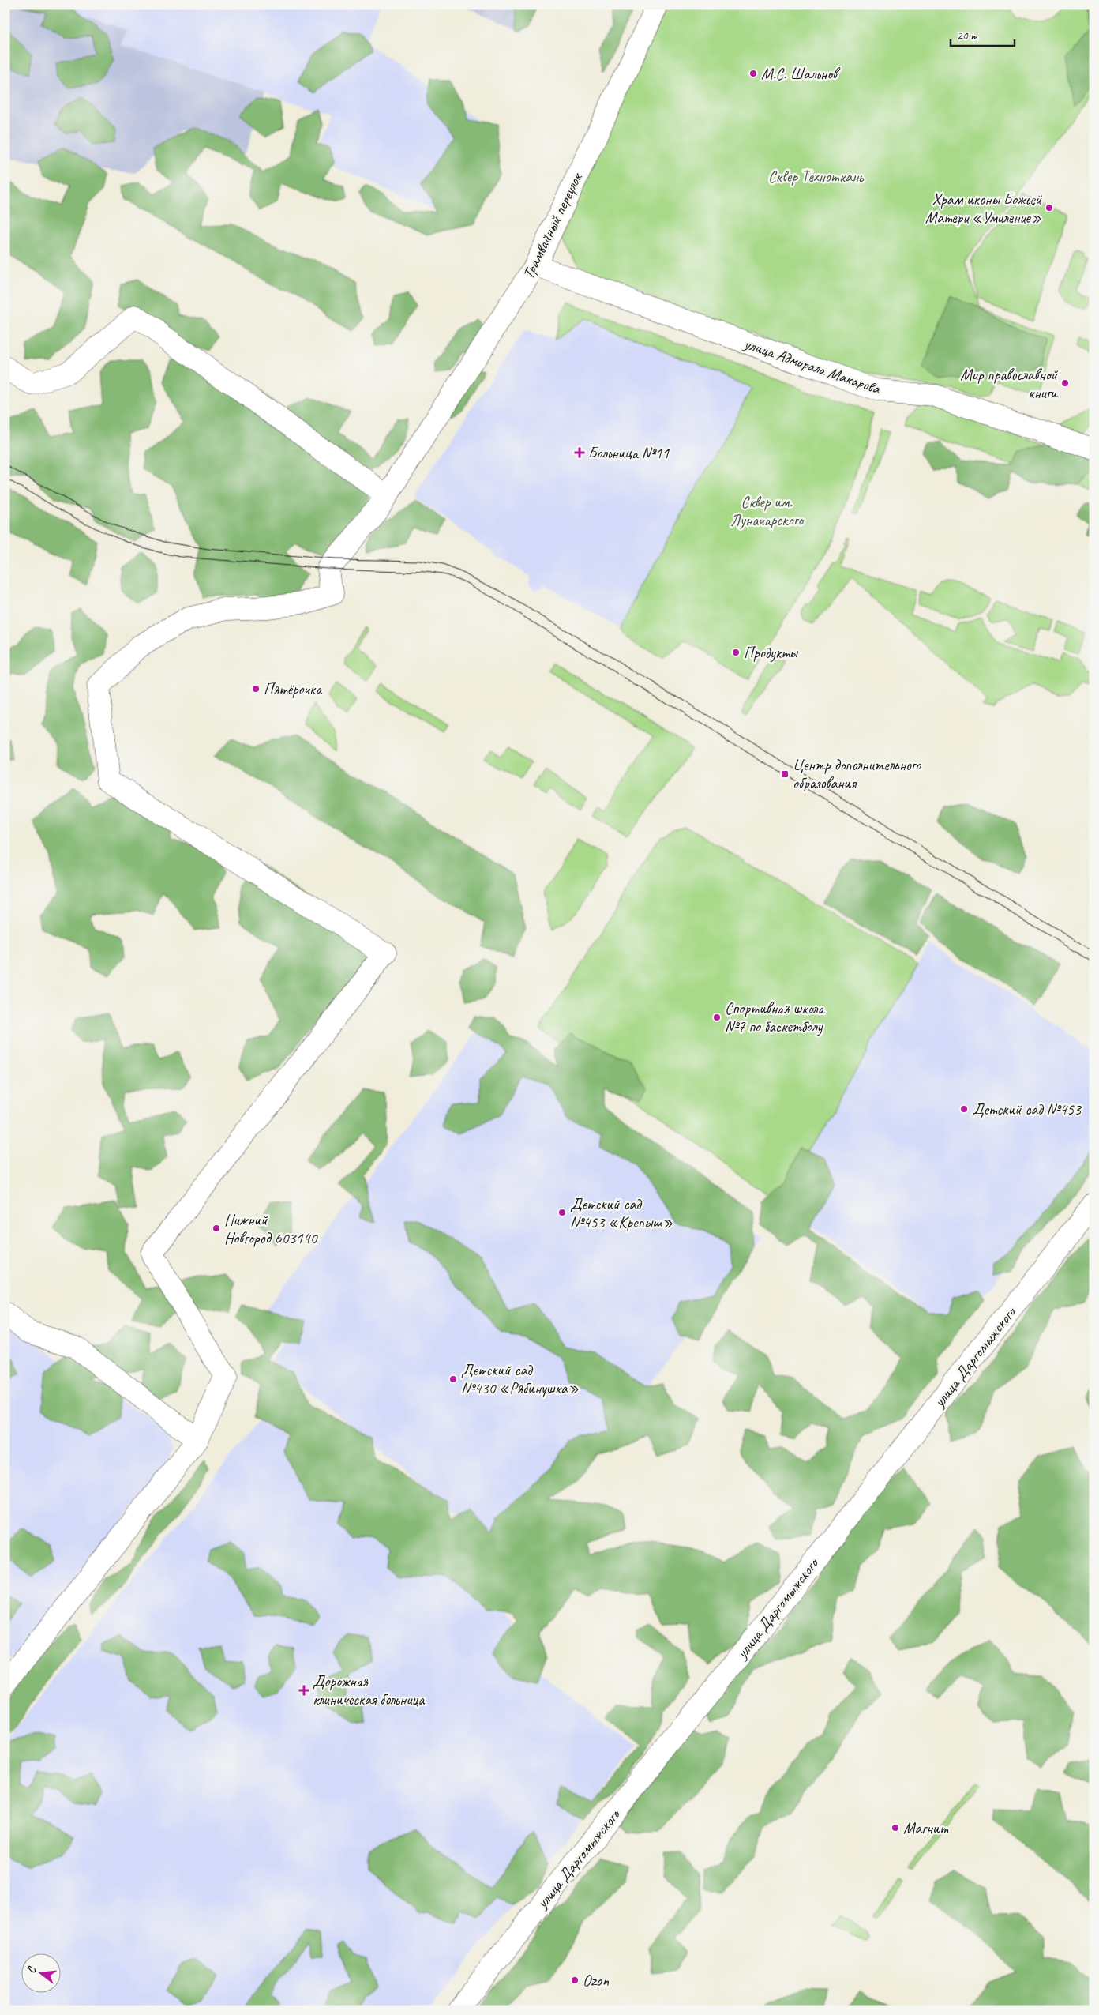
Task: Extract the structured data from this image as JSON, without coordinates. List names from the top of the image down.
{
  "streets": {
    "street": ["Трамвайный переулок", "улица Адмирала Макарова", "улица Даргомыжского"]
  },
  "crossings": [
    ["Трамвайный переулок", "улица Адмирала Макарова"]
  ],
  "parks": ["Сквер Техноткань", "Сквер им. Луначарского"],
  "places": {
    "other": [
      "М.С. Шальнов",
      "Храм иконы Божьей Матери «Умиление»",
      "Мир православной книги",
      "Продукты",
      "Пятёрочка",
      "Спортивная школа №7 по баскетболу",
      "Детский сад №453",
      "Детский сад №453 «Крепыш»",
      "Нижний Новгород 603140",
      "Детский сад №430 «Рябинушка»",
      "Магнит",
      "Ozon"
    ],
    "health": ["Больница №11", "Дорожная клиническая больница"],
    "transit": ["Центр дополнительного образования"]
  },
  "scale_bar": "20 m",
  "north": "left"
}
